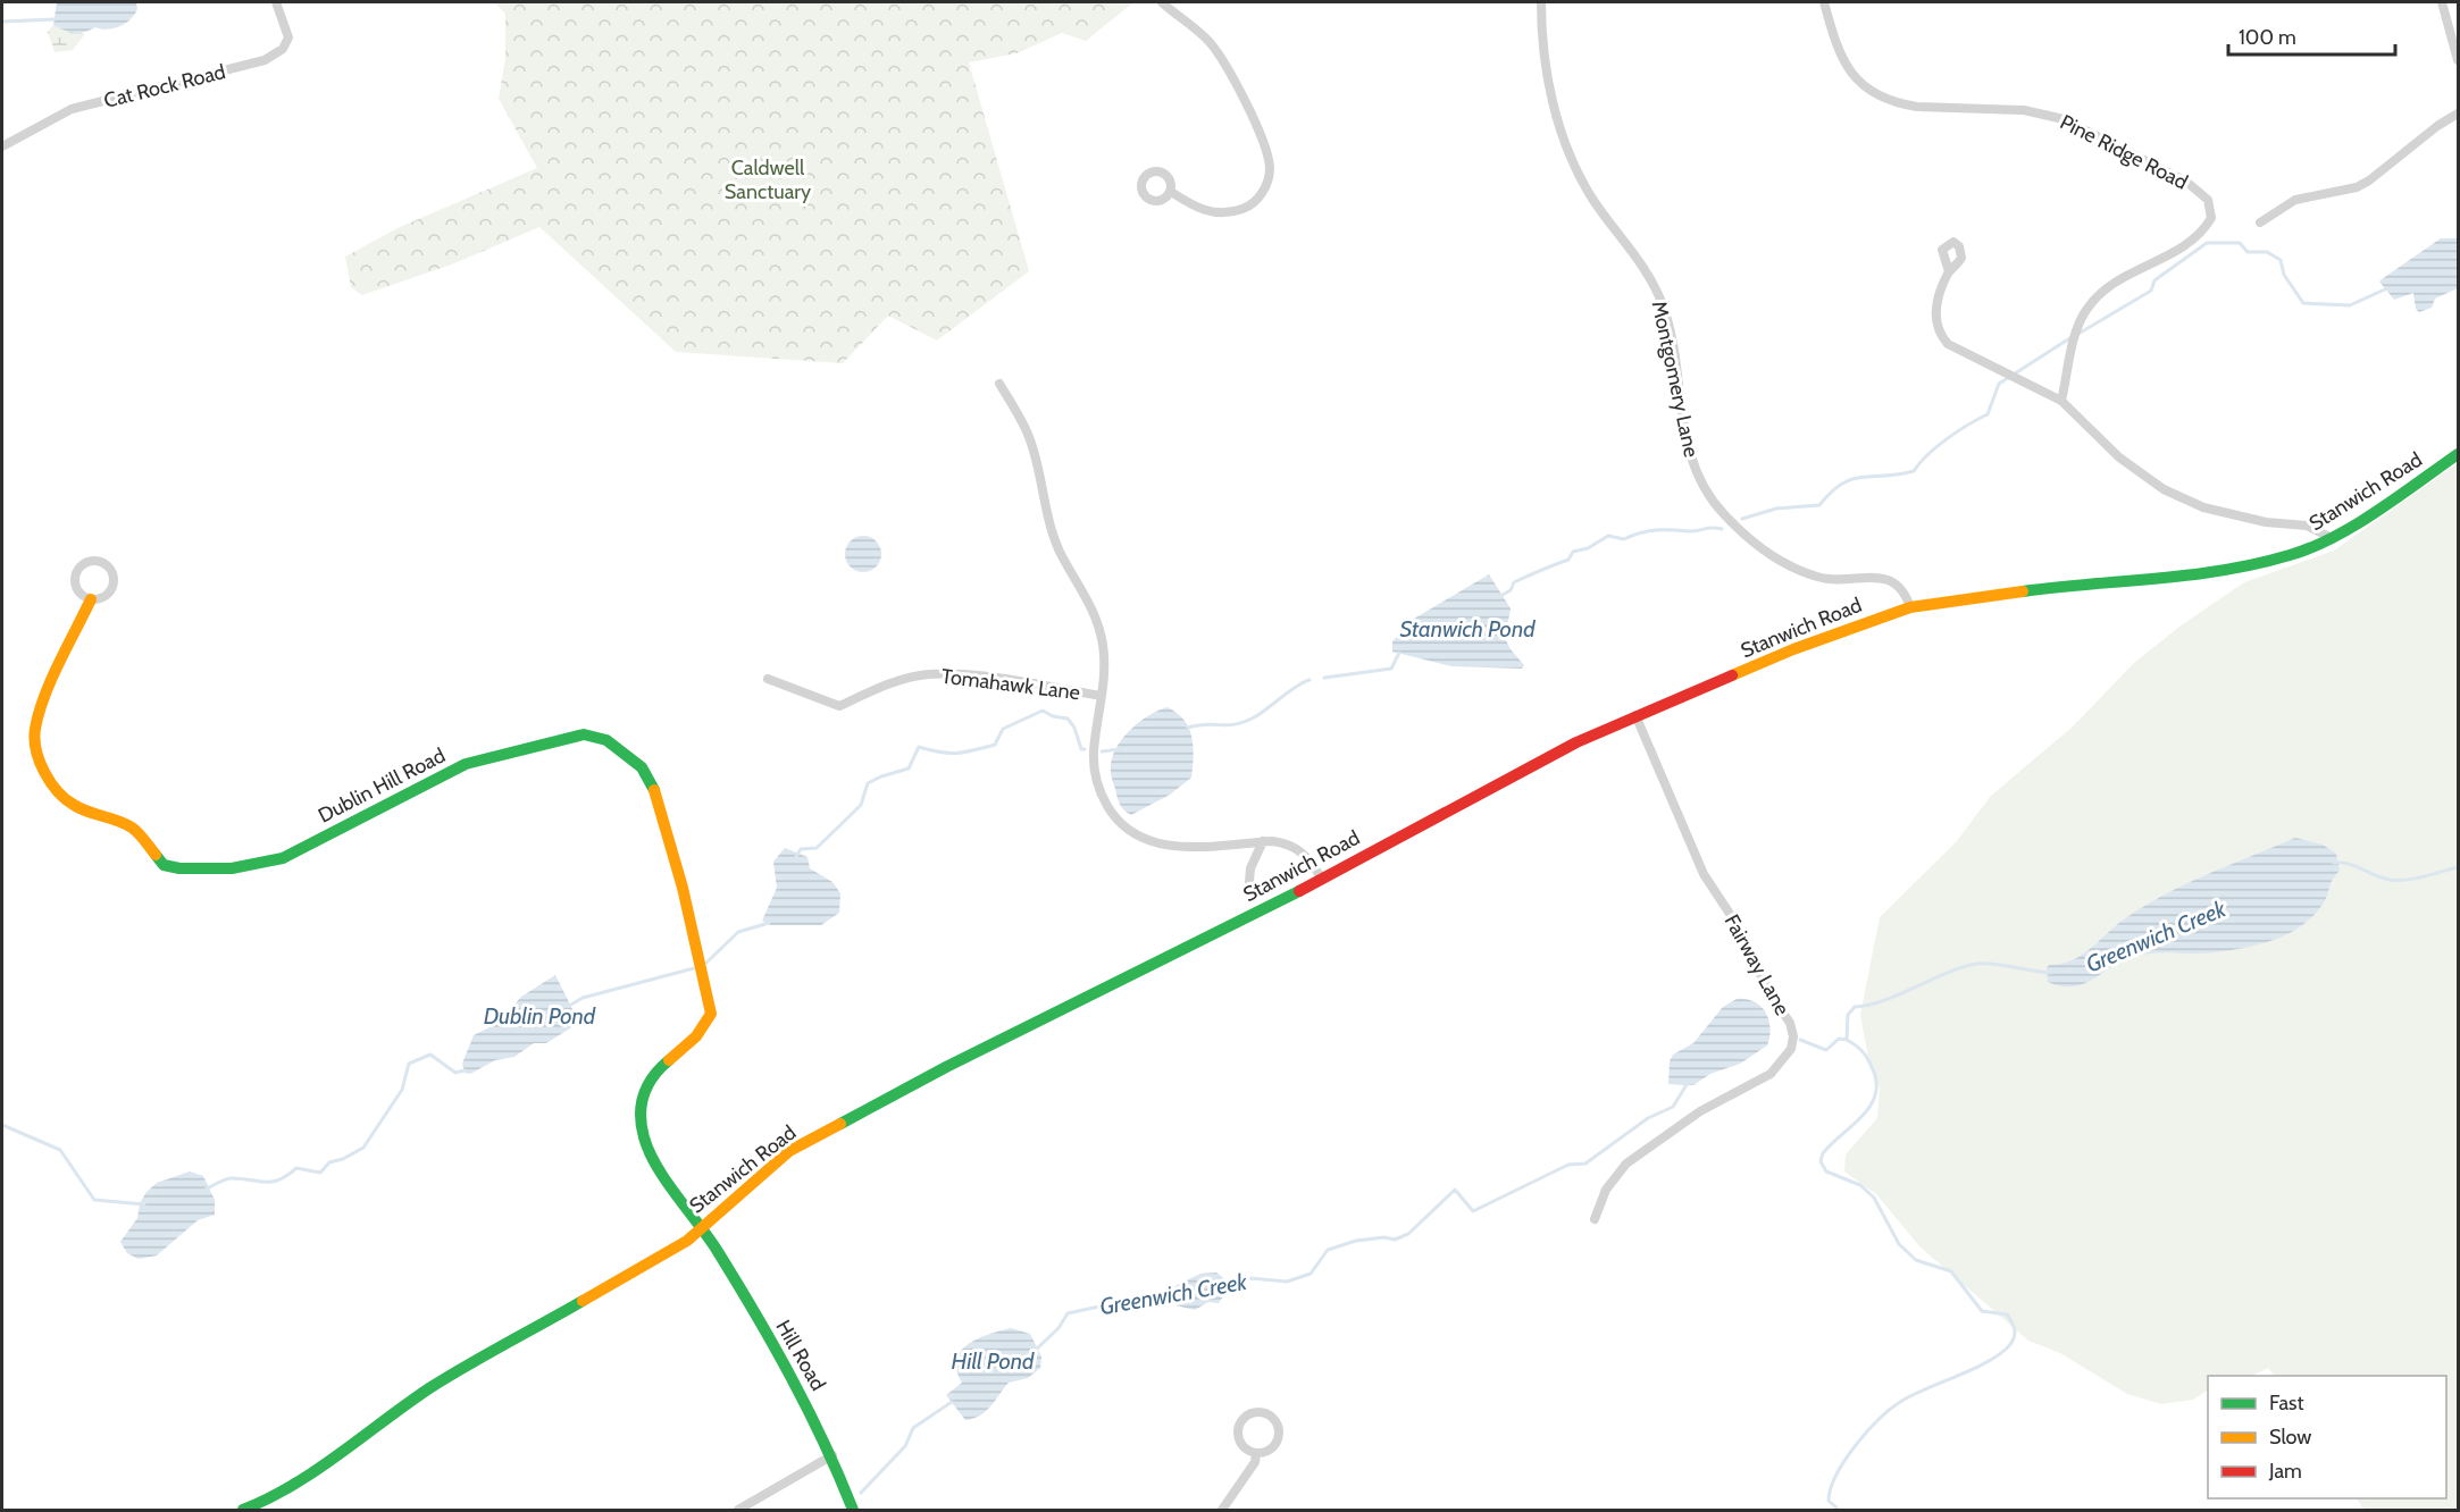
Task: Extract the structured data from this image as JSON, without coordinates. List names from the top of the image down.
{
  "streets": {
    "street": [
      "Cat Rock Road",
      "Pine Ridge Road",
      "Montgomery Lane",
      "Stanwich Road",
      "Tomahawk Lane",
      "Dublin Hill Road",
      "Fairway Lane",
      "Hill Road"
    ]
  },
  "crossings": [
    ["Montgomery Lane", "Stanwich Road"],
    ["Stanwich Road", "Dublin Hill Road"],
    ["Stanwich Road", "Fairway Lane"],
    ["Stanwich Road", "Hill Road"],
    ["Dublin Hill Road", "Hill Road"]
  ],
  "water": [
    "Stanwich Pond",
    "Greenwich Creek",
    "Dublin Pond",
    "Hill Pond"
  ],
  "parks": ["Caldwell Sanctuary"],
  "legend": ["Fast", "Slow", "Jam"],
  "scale_bar": "100 m"
}
